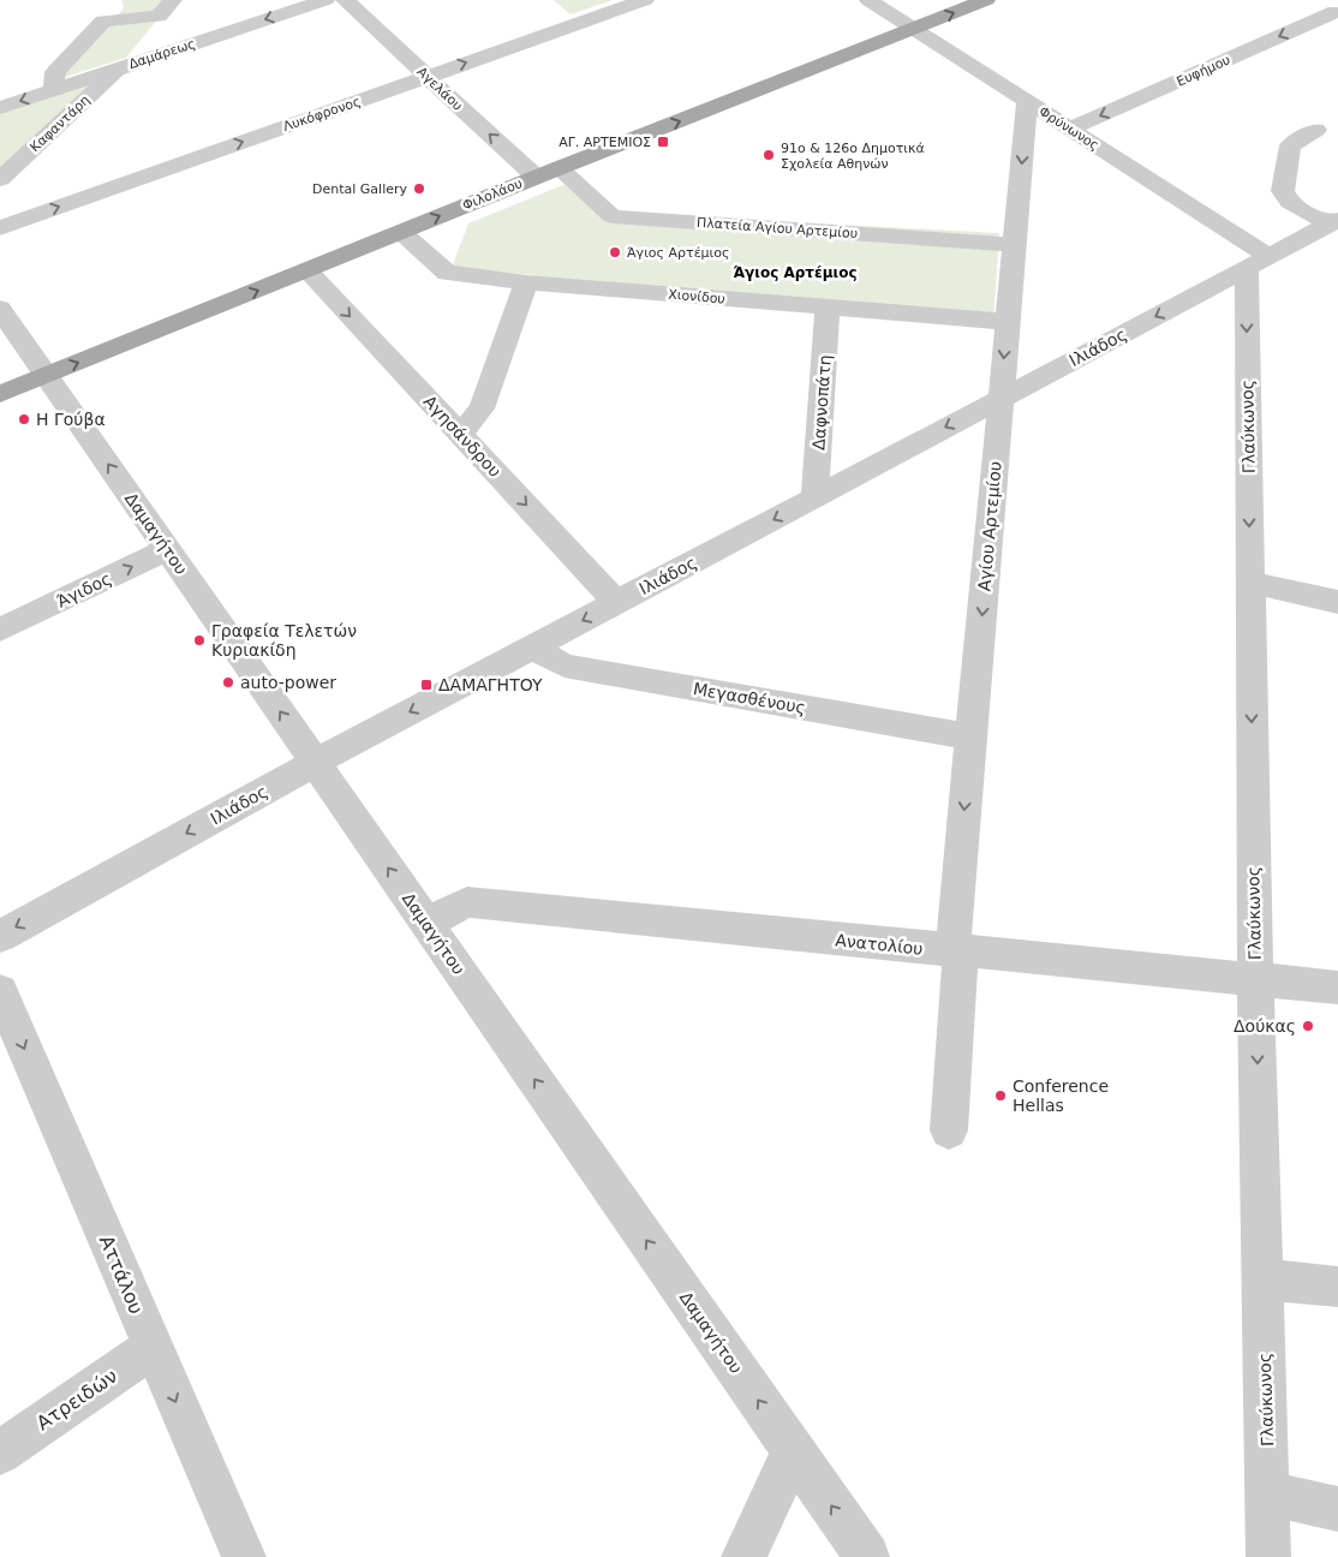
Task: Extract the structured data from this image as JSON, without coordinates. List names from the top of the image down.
{
  "streets": {
    "main road": ["Φιλολάου"],
    "street": [
      "Δαμάρεως",
      "Ευφήμου",
      "Αγελάου",
      "Λυκόφρονος",
      "Καφαντάρη",
      "Φρύνωνος",
      "Πλατεία Αγίου Αρτεμίου",
      "Χιονίδου",
      "Ιλιάδος",
      "Δαφνοπάτη",
      "Γλαύκωνος",
      "Αγησάνδρου",
      "Αγίου Αρτεμίου",
      "Δαμαγήτου",
      "Άγιδος",
      "Μεγασθένους",
      "Ανατολίου",
      "Αττάλου",
      "Ατρειδών"
    ]
  },
  "crossings": [
    ["Δαμάρεως", "Καφαντάρη"],
    ["Ευφήμου", "Φρύνωνος"],
    ["Αγελάου", "Λυκόφρονος"],
    ["Αγελάου", "Φιλολάου"],
    ["Φρύνωνος", "Φιλολάου"],
    ["Φρύνωνος", "Ιλιάδος"],
    ["Φρύνωνος", "Γλαύκωνος"],
    ["Φρύνωνος", "Αγίου Αρτεμίου"],
    ["Φιλολάου", "Πλατεία Αγίου Αρτεμίου"],
    ["Φιλολάου", "Χιονίδου"],
    ["Φιλολάου", "Αγησάνδρου"],
    ["Φιλολάου", "Δαμαγήτου"],
    ["Πλατεία Αγίου Αρτεμίου", "Αγίου Αρτεμίου"],
    ["Χιονίδου", "Δαφνοπάτη"],
    ["Χιονίδου", "Αγίου Αρτεμίου"],
    ["Ιλιάδος", "Δαφνοπάτη"],
    ["Ιλιάδος", "Γλαύκωνος"],
    ["Ιλιάδος", "Αγησάνδρου"],
    ["Ιλιάδος", "Αγίου Αρτεμίου"],
    ["Ιλιάδος", "Δαμαγήτου"],
    ["Ιλιάδος", "Μεγασθένους"],
    ["Γλαύκωνος", "Ανατολίου"],
    ["Αγίου Αρτεμίου", "Μεγασθένους"],
    ["Αγίου Αρτεμίου", "Ανατολίου"],
    ["Δαμαγήτου", "Άγιδος"],
    ["Δαμαγήτου", "Ανατολίου"],
    ["Αττάλου", "Ατρειδών"]
  ],
  "one_way": [
    "Δαμάρεως",
    "Ευφήμου",
    "Αγελάου",
    "Λυκόφρονος",
    "Φιλολάου",
    "Ιλιάδος",
    "Γλαύκωνος",
    "Αγησάνδρου",
    "Αγίου Αρτεμίου",
    "Δαμαγήτου",
    "Άγιδος",
    "Αττάλου"
  ],
  "districts": ["Άγιος Αρτέμιος"],
  "places": {
    "transit": ["ΑΓ. ΑΡΤΕΜΙΟΣ", "ΔΑΜΑΓHΤOY"],
    "other": [
      "91ο & 126ο Δημοτικά Σχολεία Αθηνών",
      "Dental Gallery",
      "Άγιος Αρτέμιος",
      "Η Γούβα",
      "Γραφεία Τελετών Κυριακίδη",
      "auto-power",
      "Δούκας",
      "Conference Hellas"
    ]
  }
}
